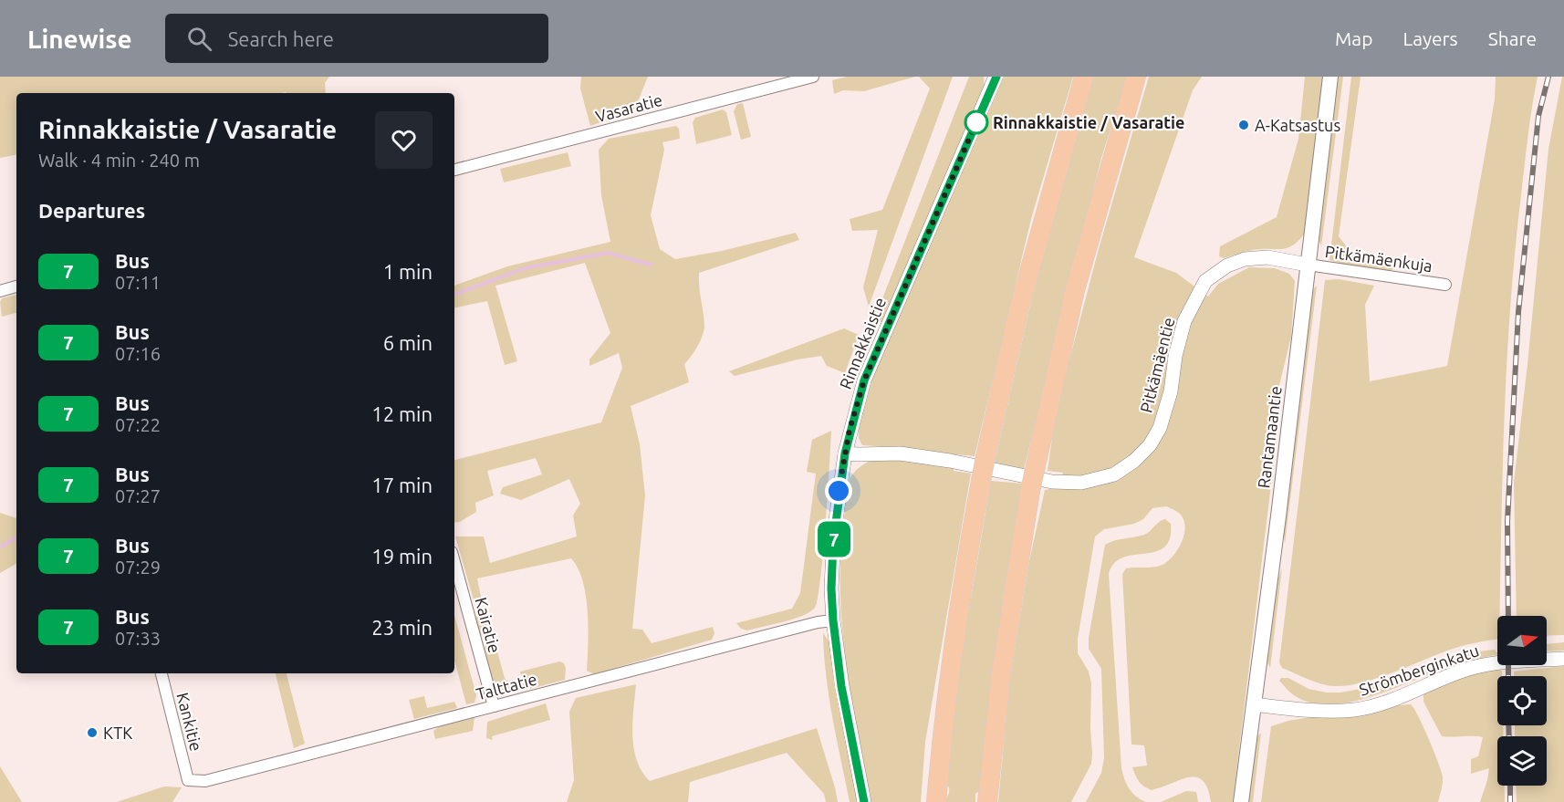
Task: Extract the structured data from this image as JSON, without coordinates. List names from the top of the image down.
{
  "streets": {
    "main road": ["Rantamaantie"],
    "street": [
      "Vasaratie",
      "Pitkämäenkuja",
      "Rinnakkaistie",
      "Pitkämäentie",
      "Kairatie",
      "Strömberginkatu",
      "Talttatie",
      "Kankitie"
    ]
  },
  "crossings": [
    ["Pitkämäenkuja", "Pitkämäentie"],
    ["Pitkämäenkuja", "Rantamaantie"],
    ["Rinnakkaistie", "Pitkämäentie"],
    ["Rinnakkaistie", "Talttatie"],
    ["Pitkämäentie", "Rantamaantie"],
    ["Rantamaantie", "Strömberginkatu"],
    ["Kairatie", "Talttatie"],
    ["Talttatie", "Kankitie"]
  ],
  "places": ["Rinnakkaistie / Vasaratie", "A-Katsastus", "KTK"],
  "lines": ["bus line 7"],
  "north": "right",
  "page": {
    "header": "Linewise",
    "search": "Search here",
    "nav": ["Map", "Layers", "Share"],
    "on_map": "7",
    "heading": [
      ["Rinnakkaistie / Vasaratie", "Walk · 4 min · 240 m"],
      "Departures"
    ],
    "list": [
      {
        "mark": "7",
        "name": "Bus",
        "note": "07:11",
        "value": "1 min"
      },
      {
        "mark": "7",
        "name": "Bus",
        "note": "07:16",
        "value": "6 min"
      },
      {
        "mark": "7",
        "name": "Bus",
        "note": "07:22",
        "value": "12 min"
      },
      {
        "mark": "7",
        "name": "Bus",
        "note": "07:27",
        "value": "17 min"
      },
      {
        "mark": "7",
        "name": "Bus",
        "note": "07:29",
        "value": "19 min"
      },
      {
        "mark": "7",
        "name": "Bus",
        "note": "07:33",
        "value": "23 min"
      }
    ]
  }
}
